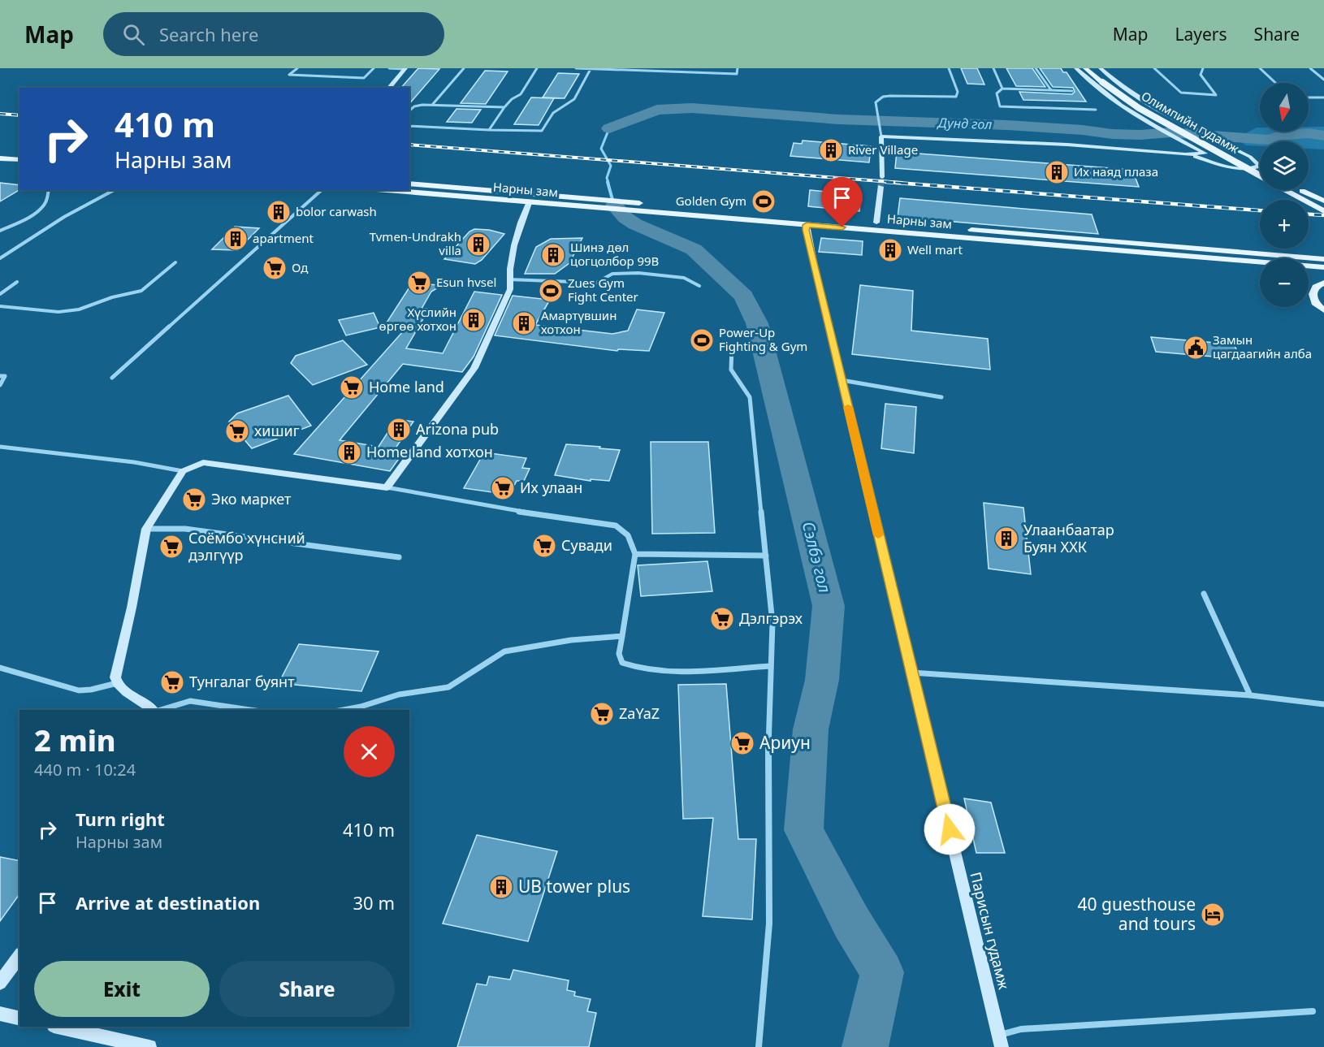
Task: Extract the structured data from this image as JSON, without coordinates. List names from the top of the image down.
{
  "streets": {
    "main road": ["Олимпийн гудамж", "Нарны зам"],
    "street": ["Парисын гудамж"]
  },
  "crossings": [
    ["Нарны зам", "Парисын гудамж"]
  ],
  "water": ["Дунд гол", "Сэлбэ гол"],
  "places": {
    "building": [
      "River Village",
      "Их наяд плаза",
      "bolor carwash",
      "apartment",
      "Tvmen-Undrakh villa",
      "Well mart",
      "Шинэ дөл цогцолбор 99В",
      "Хүслийн өргөө хотхон",
      "Амартүвшин хотхон",
      "Arizona pub",
      "Home land хотхон",
      "Улаанбаатар Буян ХХК",
      "UB tower plus"
    ],
    "sports": ["Golden Gym", "Zues Gym Fight Center", "Power-Up Fighting & Gym"],
    "supermarket": [
      "Од",
      "Esun hvsel",
      "Home land",
      "хишиг",
      "Их улаан",
      "Эко маркет",
      "Сувади",
      "Соёмбо хүнсний дэлгүүр",
      "Дэлгэрэх",
      "Тунгалаг буянт",
      "ZaYaZ",
      "Ариун"
    ],
    "public building": ["Замын цагдаагийн алба"],
    "hotel": ["40 guesthouse and tours"]
  },
  "north": "bottom",
  "page": {
    "header": "Map",
    "search": "Search here",
    "nav": ["Map", "Layers", "Share"],
    "map_buttons": ["+", "−"],
    "turn": ["410 m", "Нарны зам"],
    "heading": ["2 min", "440 m · 10:24"],
    "list": [
      {
        "name": "Turn right",
        "note": "Нарны зам",
        "value": "410 m"
      },
      {
        "name": "Arrive at destination",
        "value": "30 m"
      }
    ],
    "buttons": ["Exit", "Share"]
  }
}
